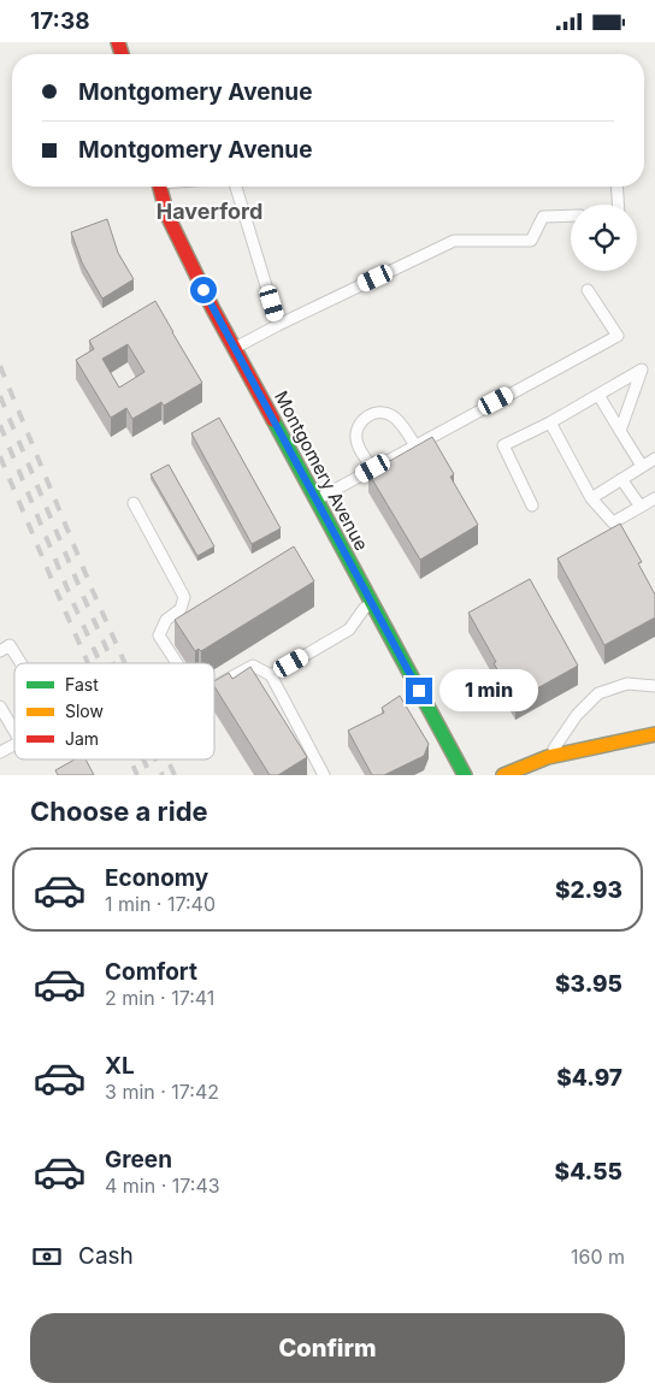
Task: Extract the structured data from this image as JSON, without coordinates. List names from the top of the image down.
{
  "streets": {
    "main road": ["Montgomery Avenue"]
  },
  "districts": ["Haverford"],
  "legend": ["Fast", "Slow", "Jam"],
  "page": {
    "status": "17:38",
    "banner": ["Montgomery Avenue", "Montgomery Avenue"],
    "bubble": "1 min",
    "heading": "Choose a ride",
    "list": [
      {
        "name": "Economy",
        "note": "1 min · 17:40",
        "value": "$2.93"
      },
      {
        "name": "Comfort",
        "note": "2 min · 17:41",
        "value": "$3.95"
      },
      {
        "name": "XL",
        "note": "3 min · 17:42",
        "value": "$4.97"
      },
      {
        "name": "Green",
        "note": "4 min · 17:43",
        "value": "$4.55"
      }
    ],
    "pay": ["Cash", "160 m"],
    "buttons": "Confirm"
  }
}
